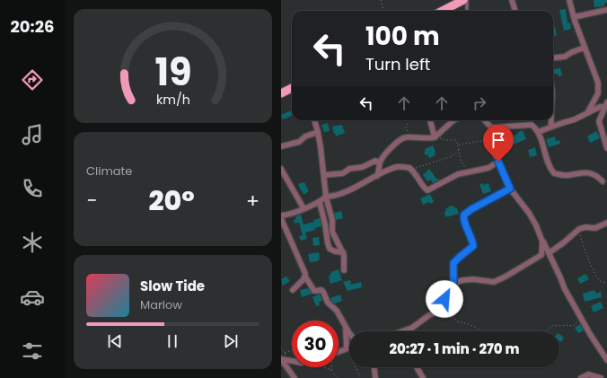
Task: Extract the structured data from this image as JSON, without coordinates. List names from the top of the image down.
{
  "page": {
    "tabs": "20:26",
    "turn": ["100 m", "Turn left"],
    "tile": "Climate",
    "heat": ["−", "20°", "+"],
    "song": ["Slow Tide", "Marlow"],
    "limit": "30",
    "trip": "20:27 · 1 min · 270 m",
    "gauge": ["19", "km/h"]
  }
}
